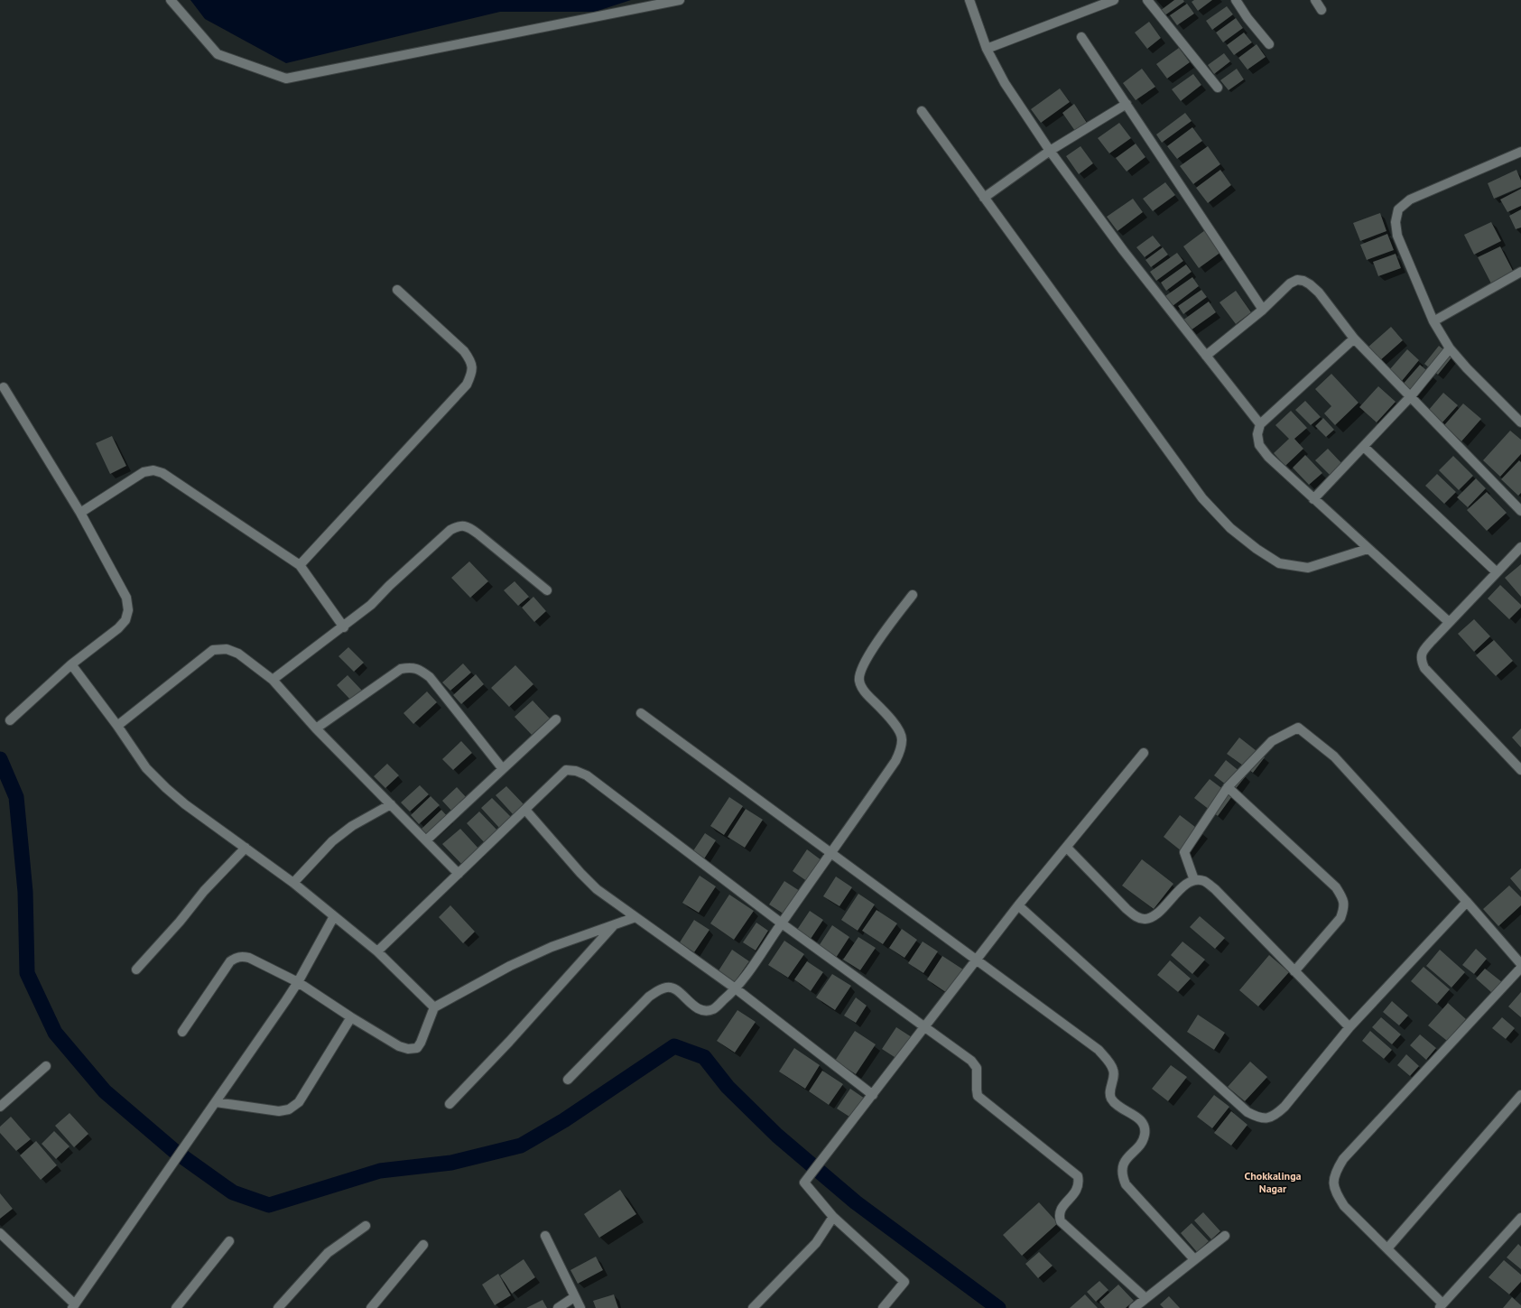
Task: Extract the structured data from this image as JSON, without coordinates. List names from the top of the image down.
{
  "districts": ["Chokkalinga Nagar"]
}
